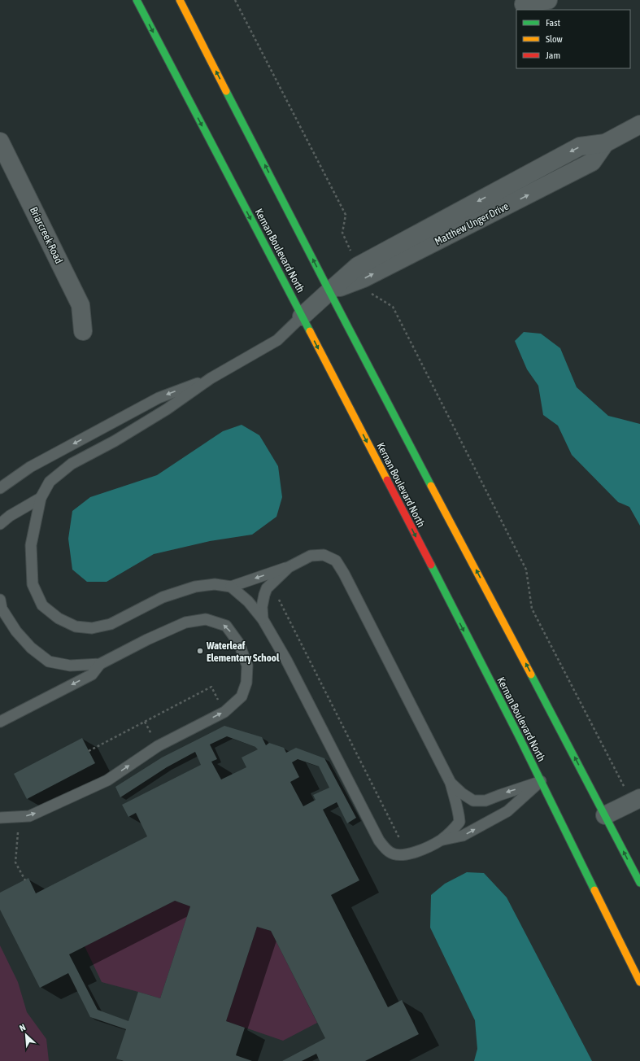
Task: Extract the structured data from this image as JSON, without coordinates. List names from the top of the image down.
{
  "streets": {
    "main road": ["Kernan Boulevard North"],
    "street": ["Matthew Unger Drive", "Briarcreek Road"]
  },
  "crossings": [
    ["Matthew Unger Drive", "Kernan Boulevard North"]
  ],
  "places": ["Waterleaf Elementary School"],
  "legend": ["Fast", "Slow", "Jam"],
  "north": "top left"
}
